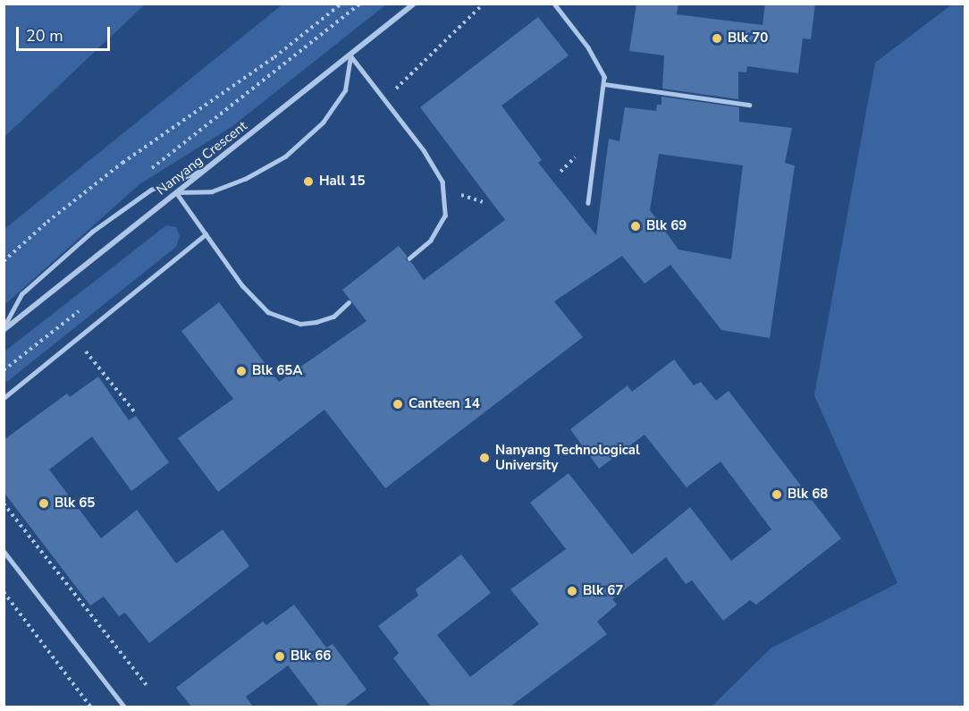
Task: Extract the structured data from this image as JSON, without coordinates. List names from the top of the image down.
{
  "streets": {
    "street": ["Nanyang Crescent"]
  },
  "places": [
    "Blk 70",
    "Hall 15",
    "Blk 69",
    "Blk 65A",
    "Canteen 14",
    "Nanyang Technological University",
    "Blk 68",
    "Blk 65",
    "Blk 67",
    "Blk 66"
  ],
  "scale_bar": "20 m"
}
